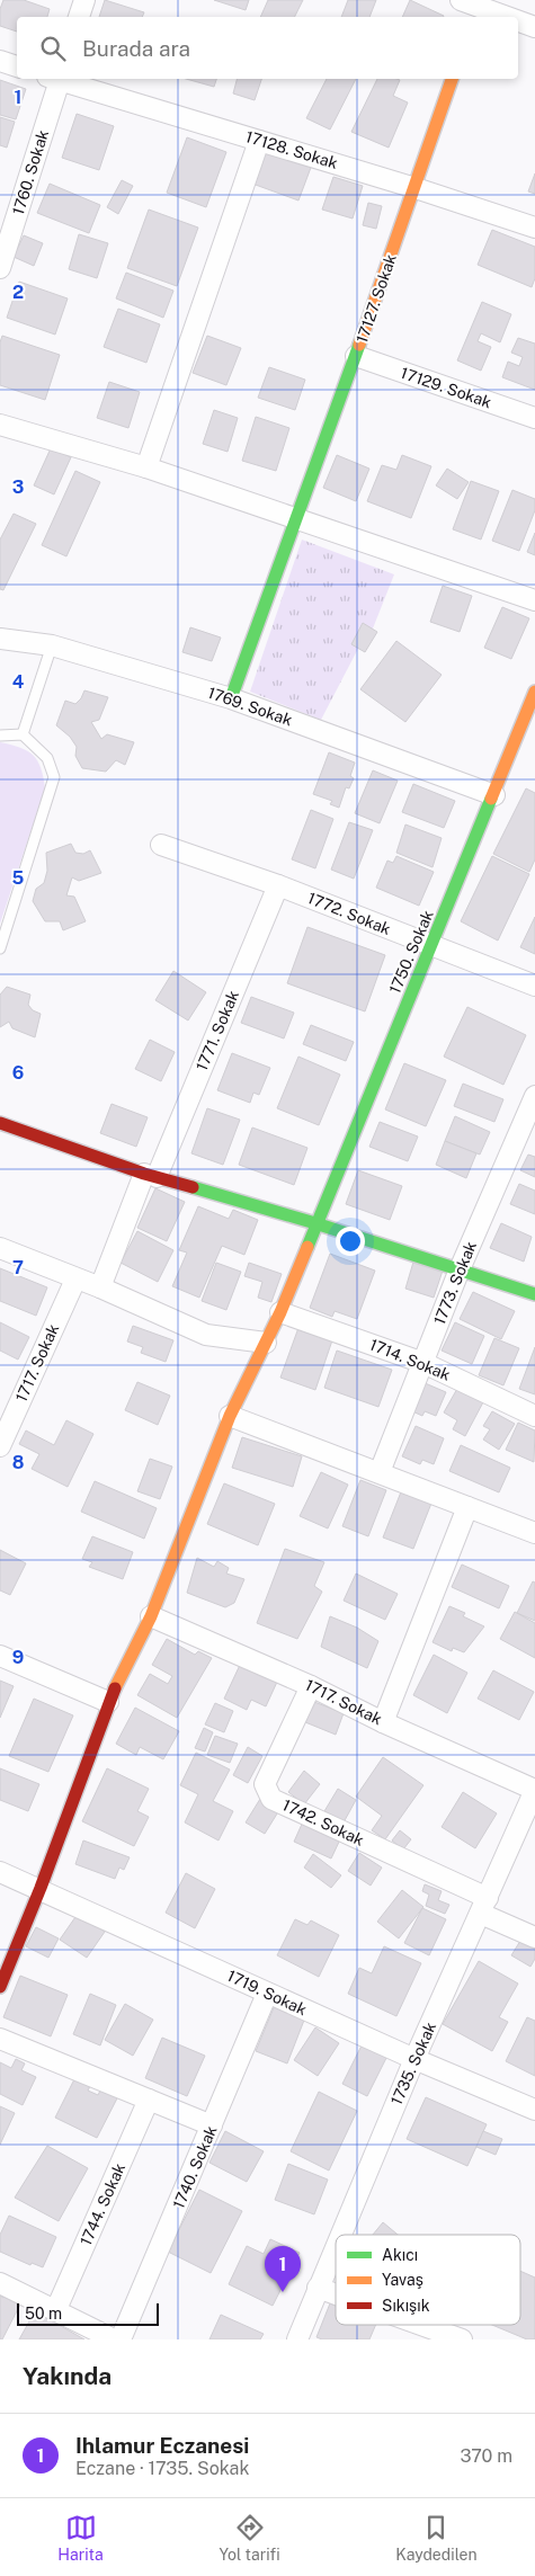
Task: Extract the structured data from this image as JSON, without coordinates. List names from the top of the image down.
{
  "streets": {
    "street": [
      "17128. Sokak",
      "1760. Sokak",
      "17127. Sokak",
      "17129. Sokak",
      "1769. Sokak",
      "1772. Sokak",
      "1750. Sokak",
      "1771. Sokak",
      "1773. Sokak",
      "1714. Sokak",
      "1717. Sokak",
      "1742. Sokak",
      "1719. Sokak",
      "1735. Sokak",
      "1740. Sokak",
      "1744. Sokak"
    ]
  },
  "crossings": [
    ["17128. Sokak", "17127. Sokak"],
    ["17127. Sokak", "17129. Sokak"],
    ["17127. Sokak", "1769. Sokak"],
    ["1769. Sokak", "1750. Sokak"],
    ["1772. Sokak", "1750. Sokak"],
    ["1772. Sokak", "1771. Sokak"],
    ["1750. Sokak", "1714. Sokak"],
    ["1750. Sokak", "1717. Sokak"],
    ["1750. Sokak", "1719. Sokak"],
    ["1773. Sokak", "1714. Sokak"],
    ["1717. Sokak", "1742. Sokak"],
    ["1717. Sokak", "1735. Sokak"],
    ["1742. Sokak", "1735. Sokak"],
    ["1719. Sokak", "1735. Sokak"],
    ["1719. Sokak", "1740. Sokak"]
  ],
  "legend": ["Akıcı", "Yavaş", "Sıkışık"],
  "scale_bar": "50 m",
  "page": {
    "search": "Burada ara",
    "pins": "1",
    "scale": "50 m",
    "heading": "Yakında",
    "list": [
      {
        "mark": "1",
        "name": "Ihlamur Eczanesi",
        "note": "Eczane · 1735. Sokak",
        "value": "370 m"
      }
    ],
    "nav": ["Harita", "Yol tarifi", "Kaydedilen"]
  },
  "grid": {
    "rows": [
      "1",
      "2",
      "3",
      "4",
      "5",
      "6",
      "7",
      "8",
      "9"
    ]
  }
}
